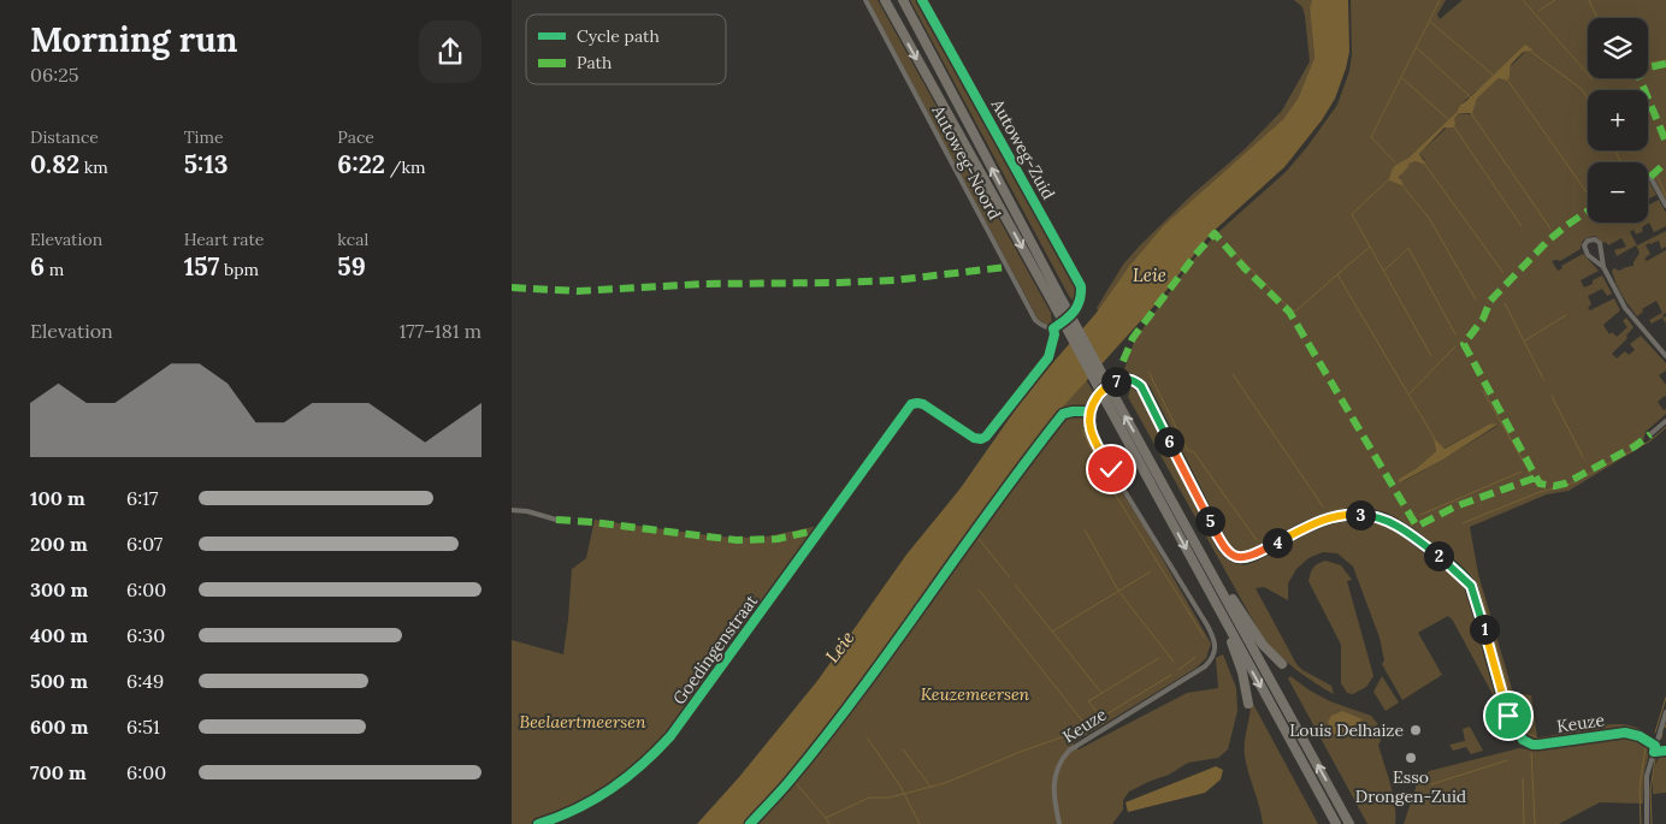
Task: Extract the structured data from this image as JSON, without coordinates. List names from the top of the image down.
{
  "streets": {
    "street": [
      "Autoweg-Zuid",
      "Autoweg-Noord",
      "Goedingenstraat",
      "Keuze"
    ]
  },
  "crossings": [
    ["Autoweg-Zuid", "Autoweg-Noord"]
  ],
  "water": ["Leie"],
  "parks": ["Keuzemeersen", "Beelaertmeersen"],
  "places": ["Louis Delhaize", "Esso Drongen-Zuid"],
  "legend": ["Cycle path", "Path"],
  "page": {
    "heading": ["Morning run", "06:25"],
    "map_buttons": ["+", "−"],
    "stats": [
      ["Distance", "0.82 km"],
      ["Time", "5:13"],
      ["Pace", "6:22 /km"],
      ["Elevation", "6 m"],
      ["Heart rate", "157 bpm"],
      ["kcal", "59"]
    ],
    "chart": ["Elevation", "177–181 m"],
    "pins": [
      "7",
      "6",
      "3",
      "5",
      "4",
      "2",
      "1"
    ],
    "list": [
      {
        "name": "100 m",
        "note": "6:17"
      },
      {
        "name": "200 m",
        "note": "6:07"
      },
      {
        "name": "300 m",
        "note": "6:00"
      },
      {
        "name": "400 m",
        "note": "6:30"
      },
      {
        "name": "500 m",
        "note": "6:49"
      },
      {
        "name": "600 m",
        "note": "6:51"
      },
      {
        "name": "700 m",
        "note": "6:00"
      }
    ]
  }
}
